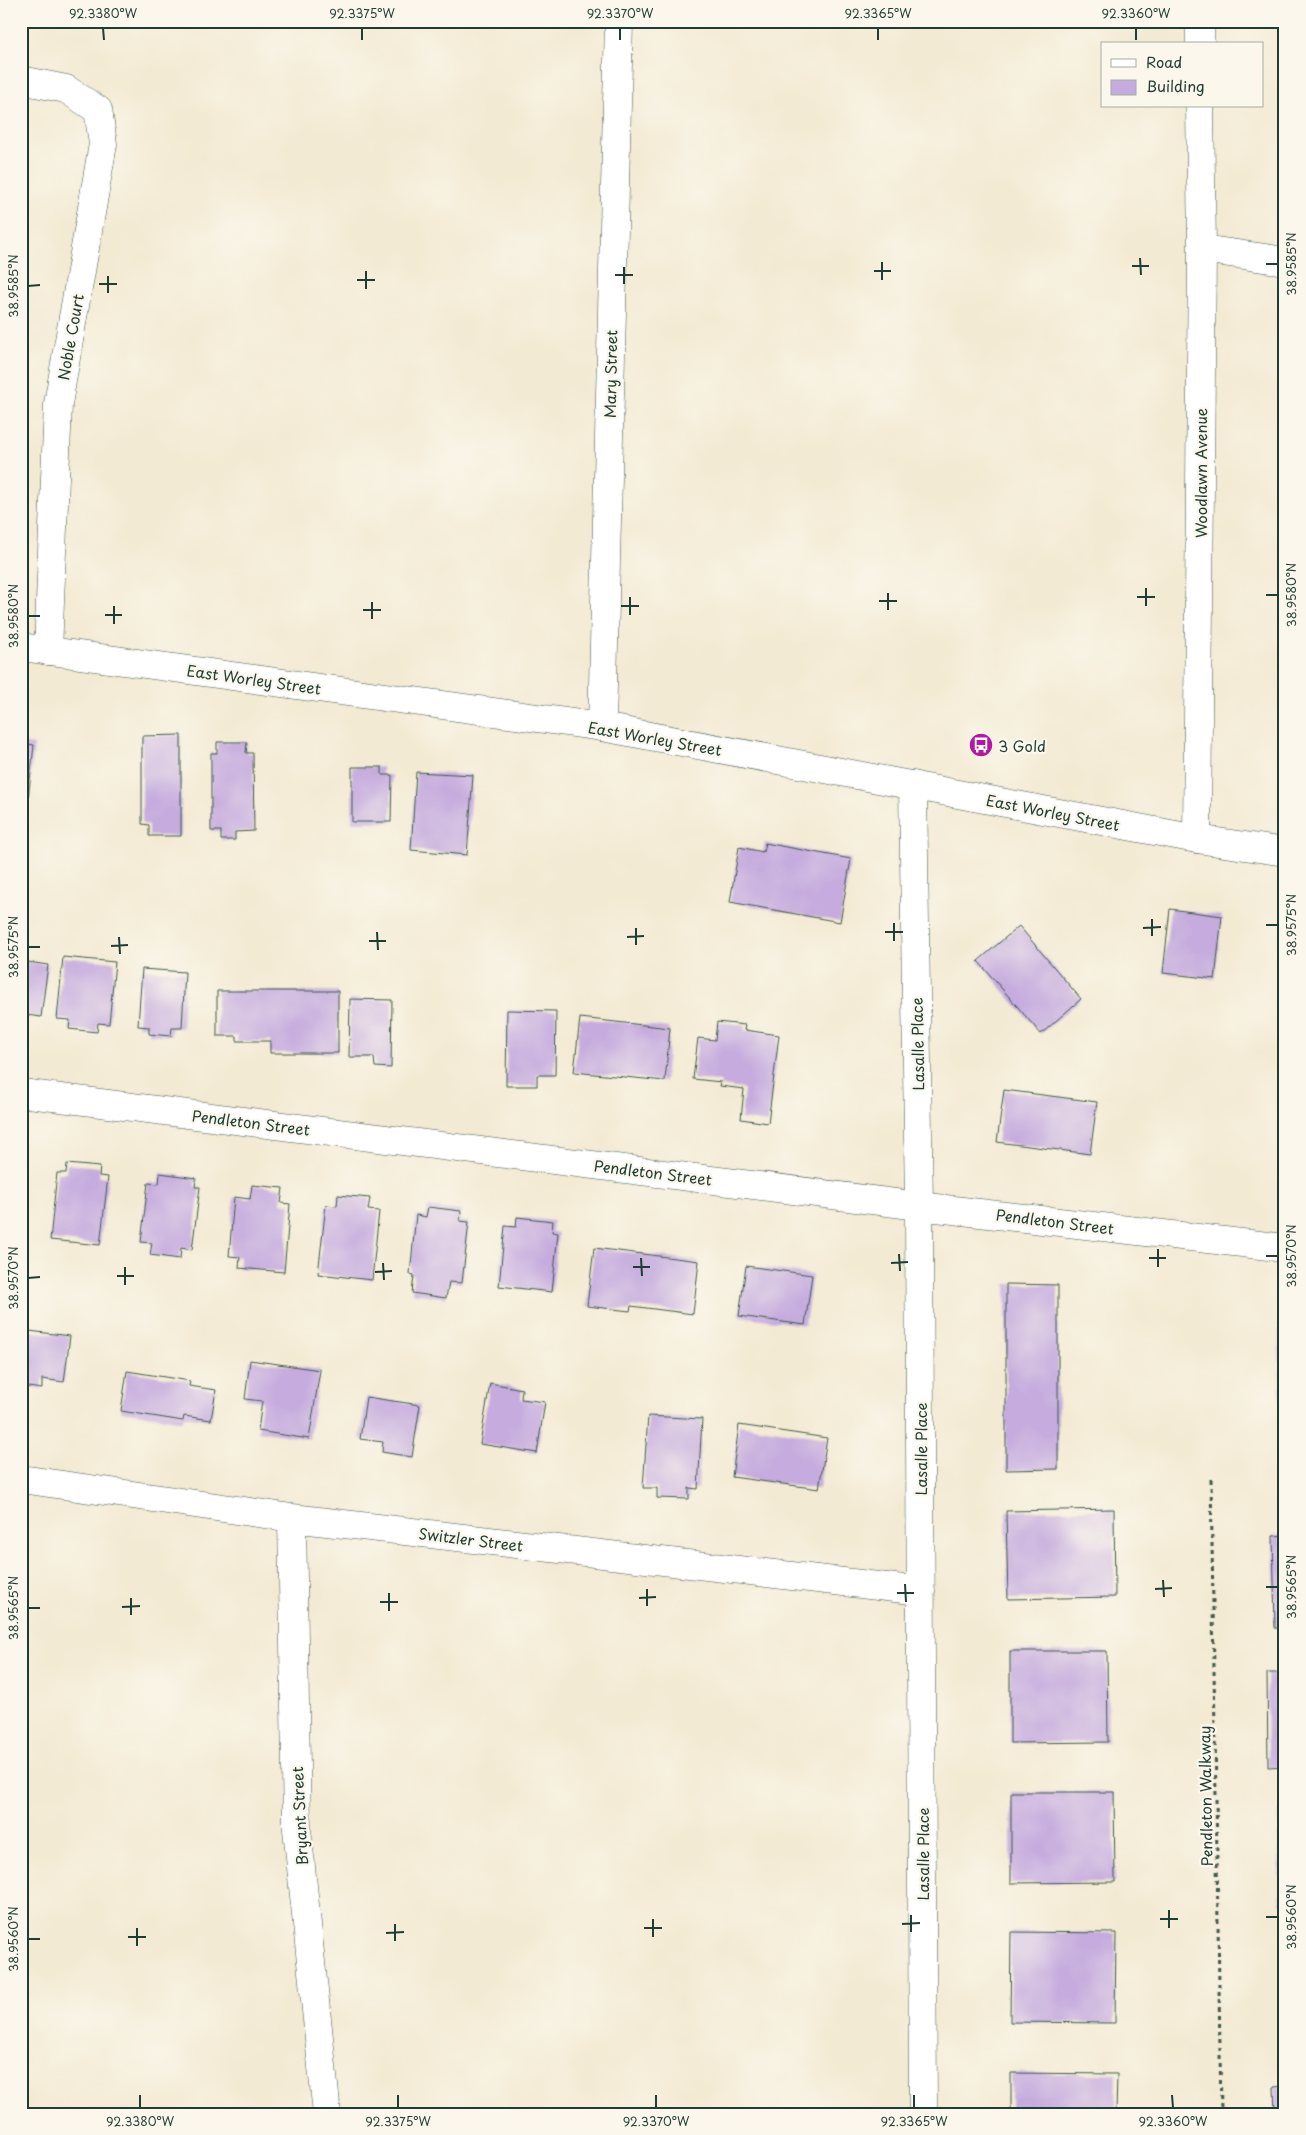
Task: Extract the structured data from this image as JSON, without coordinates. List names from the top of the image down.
{
  "streets": {
    "street": [
      "Noble Court",
      "Mary Street",
      "Woodlawn Avenue",
      "East Worley Street",
      "Lasalle Place",
      "Pendleton Street",
      "Switzler Street",
      "Bryant Street"
    ],
    "path": ["Pendleton Walkway"]
  },
  "crossings": [
    ["Noble Court", "East Worley Street"],
    ["Mary Street", "East Worley Street"],
    ["Woodlawn Avenue", "East Worley Street"],
    ["East Worley Street", "Lasalle Place"],
    ["Lasalle Place", "Pendleton Street"],
    ["Lasalle Place", "Switzler Street"],
    ["Switzler Street", "Bryant Street"]
  ],
  "places": {
    "bus stop": ["3 Gold"]
  },
  "legend": ["Road", "Building"],
  "coordinates": [
    "92.3380°W",
    "92.3375°W",
    "92.3370°W",
    "92.3365°W",
    "92.3360°W",
    "38.9585°N",
    "38.9580°N",
    "38.9575°N",
    "38.9570°N",
    "38.9565°N",
    "38.9560°N"
  ]
}
